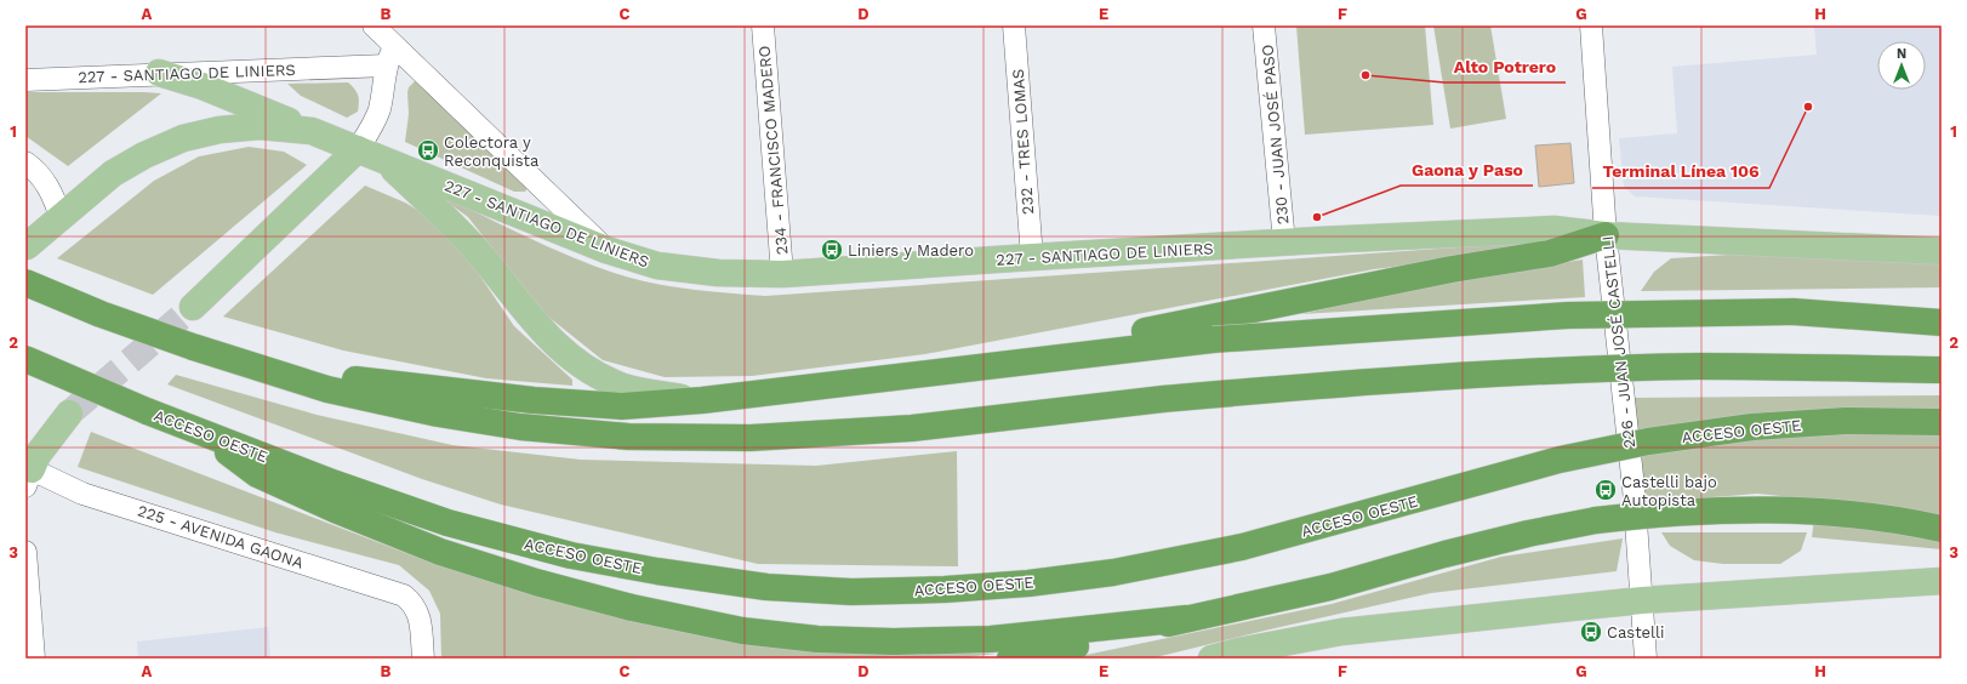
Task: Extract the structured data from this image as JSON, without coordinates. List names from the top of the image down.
{
  "streets": {
    "highway": ["ACCESO OESTE"],
    "main road": ["227 - SANTIAGO DE LINIERS"],
    "street": [
      "230 - JUAN JOSÉ PASO",
      "232 - TRES LOMAS",
      "234 - FRANCISCO MADERO",
      "226 - JUAN JOSÉ CASTELLI",
      "225 - AVENIDA GAONA"
    ]
  },
  "crossings": [
    ["227 - SANTIAGO DE LINIERS", "230 - JUAN JOSÉ PASO"],
    ["227 - SANTIAGO DE LINIERS", "232 - TRES LOMAS"],
    ["227 - SANTIAGO DE LINIERS", "234 - FRANCISCO MADERO"],
    ["227 - SANTIAGO DE LINIERS", "226 - JUAN JOSÉ CASTELLI"]
  ],
  "places": {
    "other": ["Alto Potrero", "Terminal Línea 106", "Gaona y Paso"],
    "bus stop": [
      "Colectora y Reconquista",
      "Liniers y Madero",
      "Castelli bajo Autopista",
      "Castelli"
    ]
  },
  "north": "top",
  "grid": {
    "columns": [
      "A",
      "B",
      "C",
      "D",
      "E",
      "F",
      "G",
      "H"
    ],
    "rows": ["1", "2", "3"]
  }
}
